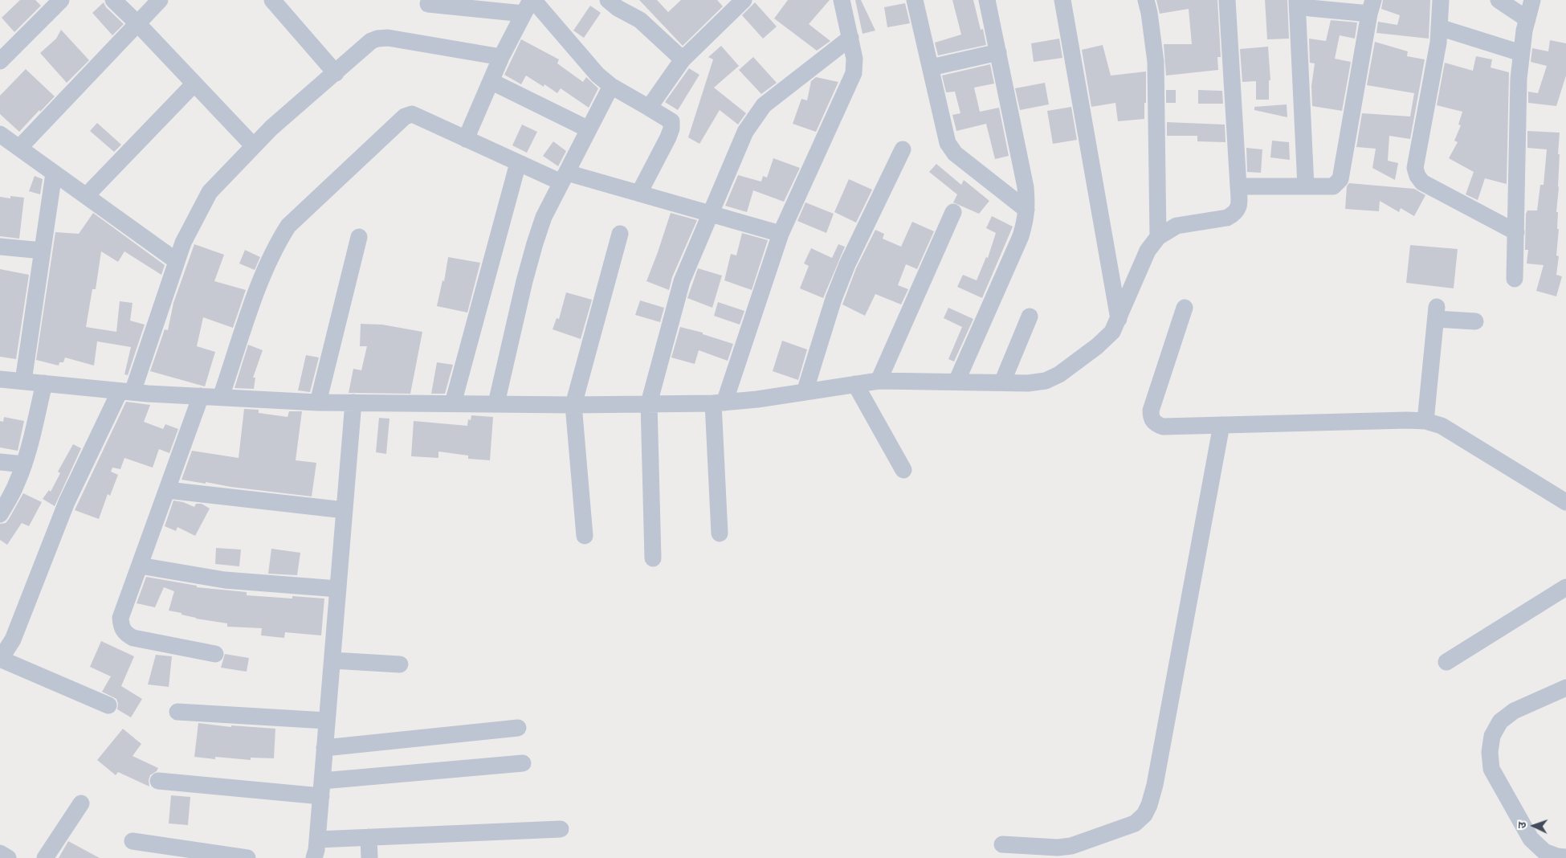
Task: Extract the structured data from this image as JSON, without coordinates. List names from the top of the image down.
{
  "north": "left"
}
